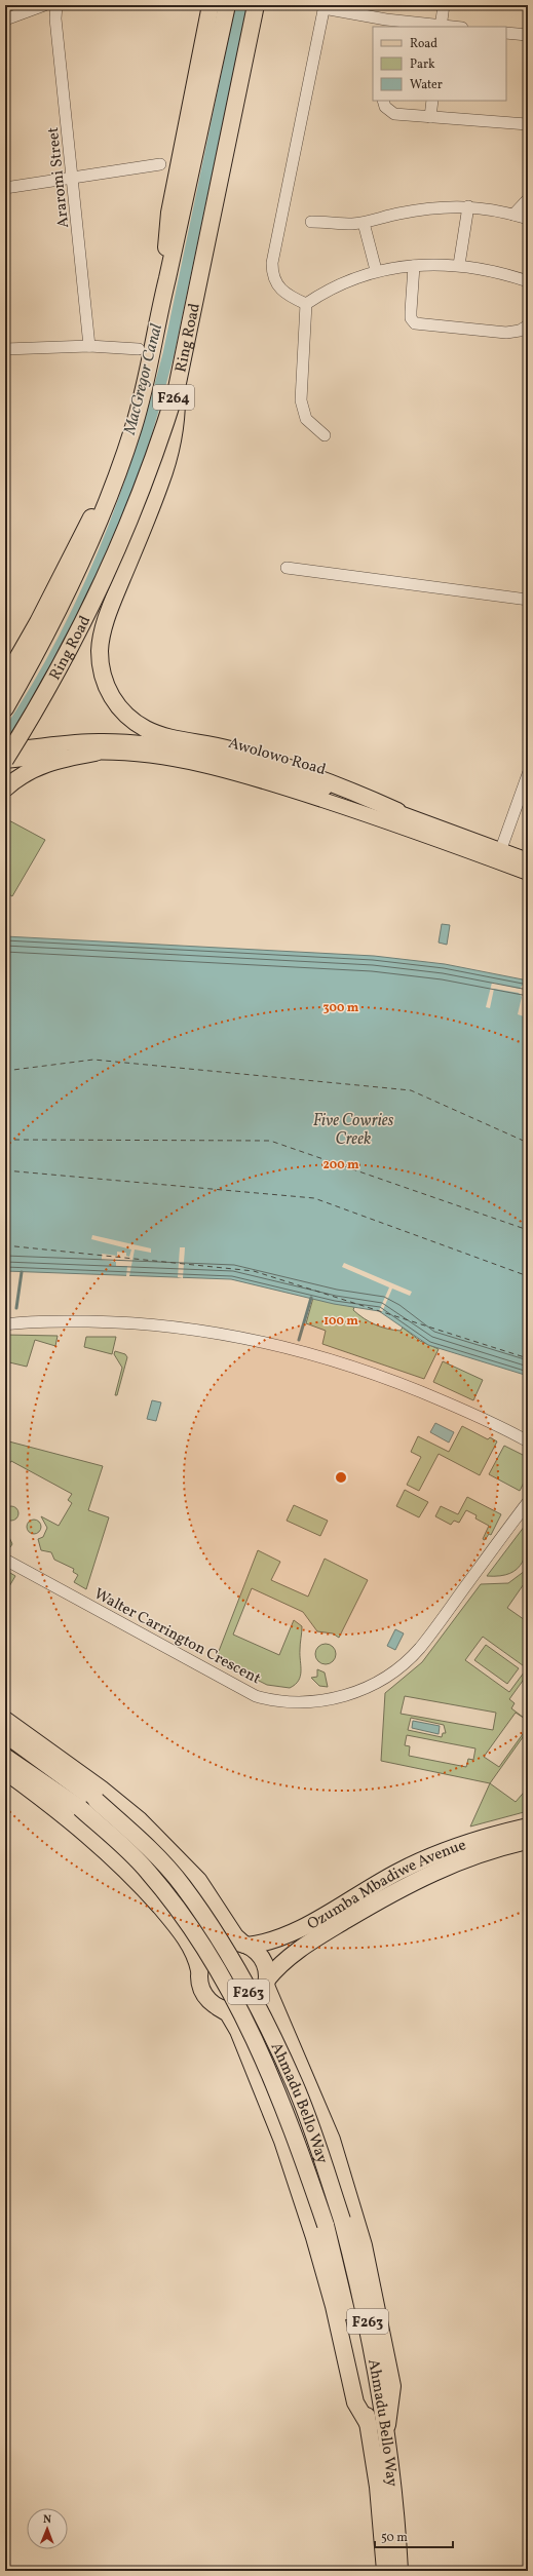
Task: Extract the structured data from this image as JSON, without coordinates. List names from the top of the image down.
{
  "streets": {
    "highway": [
      "Ring Road",
      "F264",
      "Ozumba Mbadiwe Avenue",
      "F263",
      "Ahmadu Bello Way"
    ],
    "main road": ["Awolowo Road"],
    "street": ["Araromi Street", "Walter Carrington Crescent"]
  },
  "crossings": [
    ["Ring Road", "Awolowo Road"]
  ],
  "water": ["MacGregor Canal", "Five Cowries Creek"],
  "legend": ["Road", "Park", "Water"],
  "scale_bar": "50 m",
  "north": "top",
  "rings": ["300 m", "200 m", "100 m"]
}
